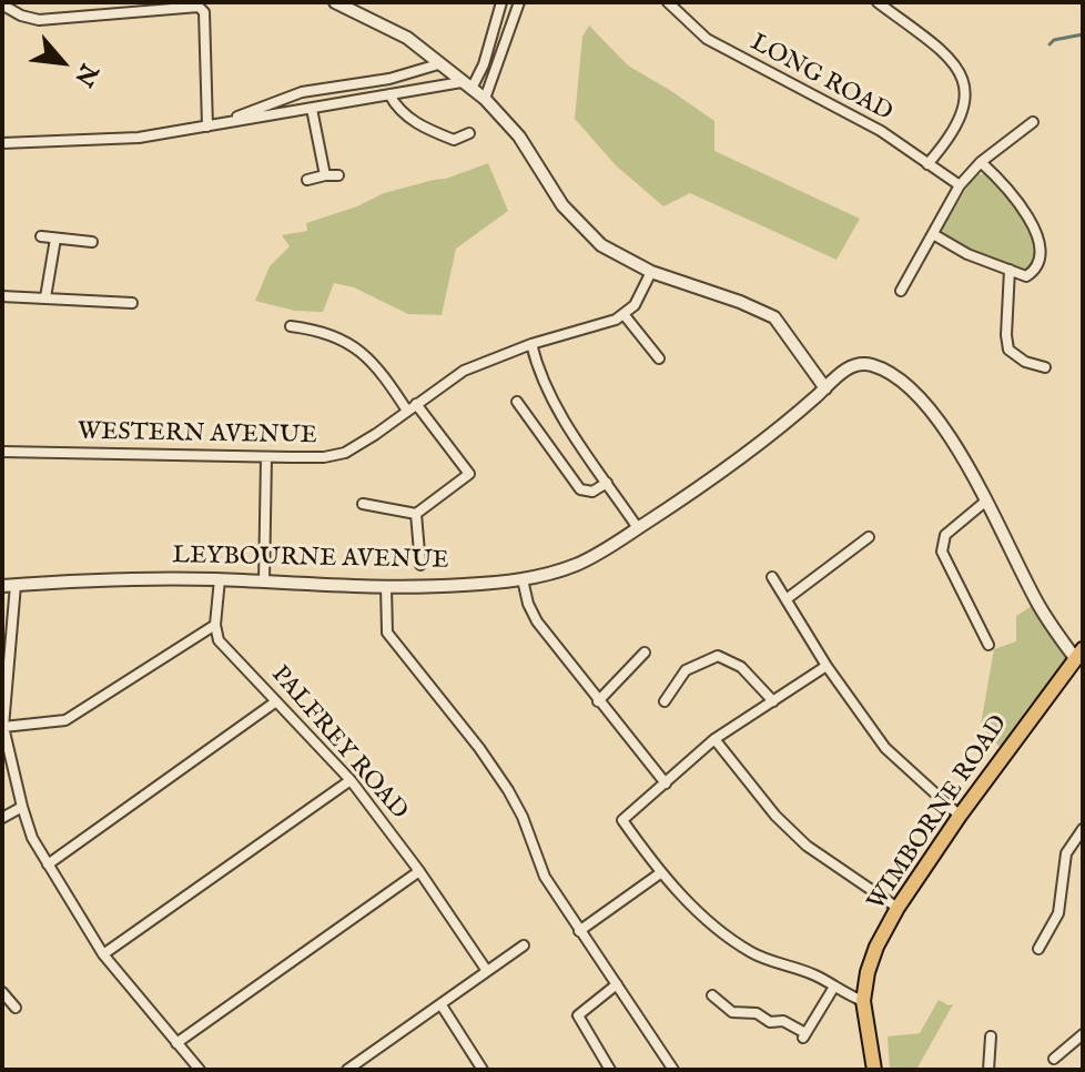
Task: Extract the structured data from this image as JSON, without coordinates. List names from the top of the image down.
{
  "streets": {
    "main road": ["WIMBORNE ROAD"],
    "street": [
      "LONG ROAD",
      "WESTERN AVENUE",
      "LEYBOURNE AVENUE",
      "PALFREY ROAD"
    ]
  },
  "north": "bottom right"
}
